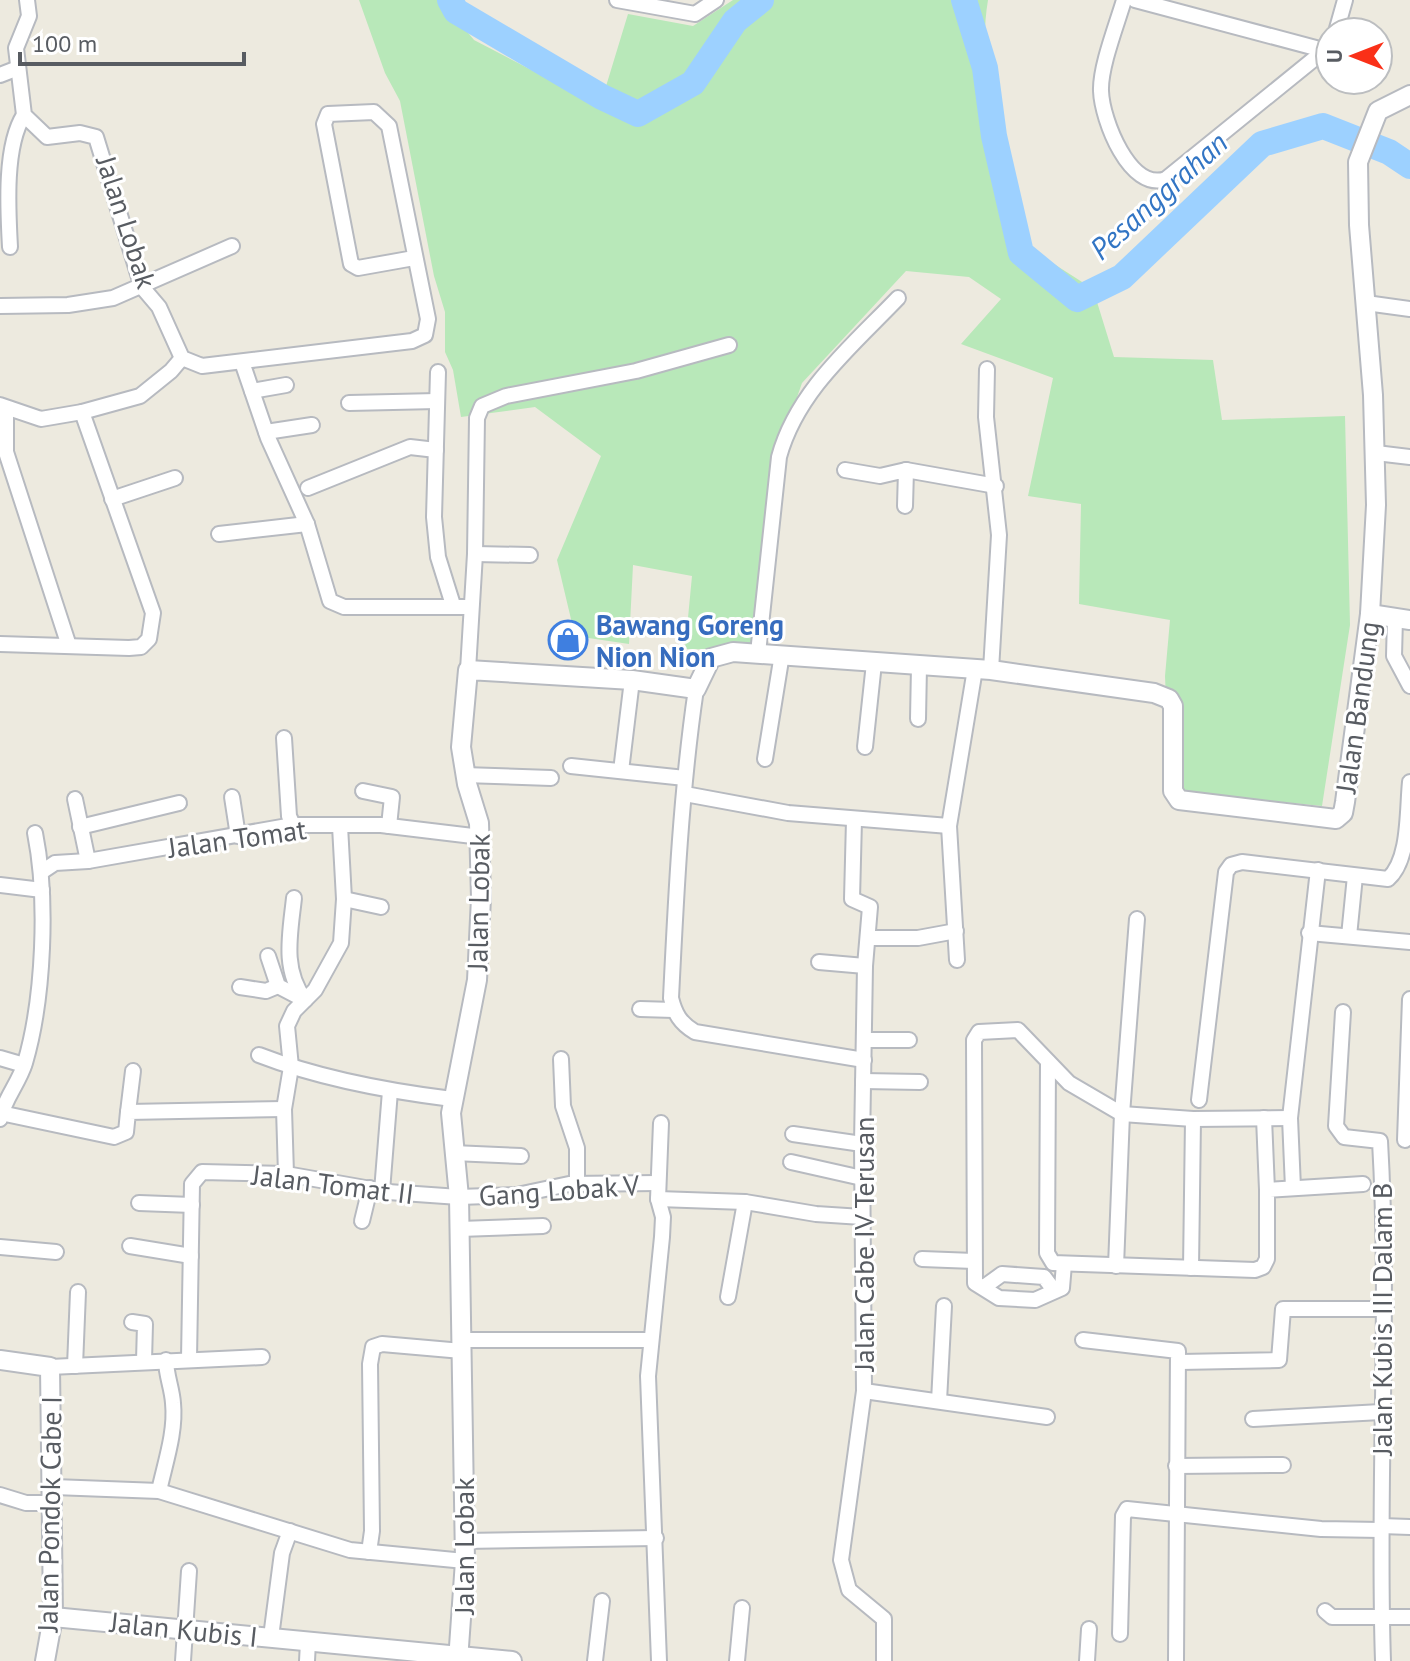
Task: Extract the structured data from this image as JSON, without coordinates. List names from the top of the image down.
{
  "streets": {
    "street": [
      "Jalan Lobak",
      "Jalan Bandung",
      "Jalan Tomat",
      "Jalan Tomat II",
      "Gang Lobak V",
      "Jalan Cabe IV Terusan",
      "Jalan Kubis III Dalam B",
      "Jalan Pondok Cabe I",
      "Jalan Kubis I"
    ]
  },
  "crossings": [
    ["Jalan Lobak", "Jalan Tomat"],
    ["Jalan Lobak", "Jalan Tomat II"],
    ["Jalan Lobak", "Gang Lobak V"],
    ["Jalan Lobak", "Jalan Kubis I"],
    ["Jalan Tomat II", "Gang Lobak V"],
    ["Jalan Pondok Cabe I", "Jalan Kubis I"]
  ],
  "water": ["Pesanggrahan"],
  "places": {
    "shop": ["Bawang Goreng Nion Nion"]
  },
  "scale_bar": "100 m",
  "north": "left"
}
